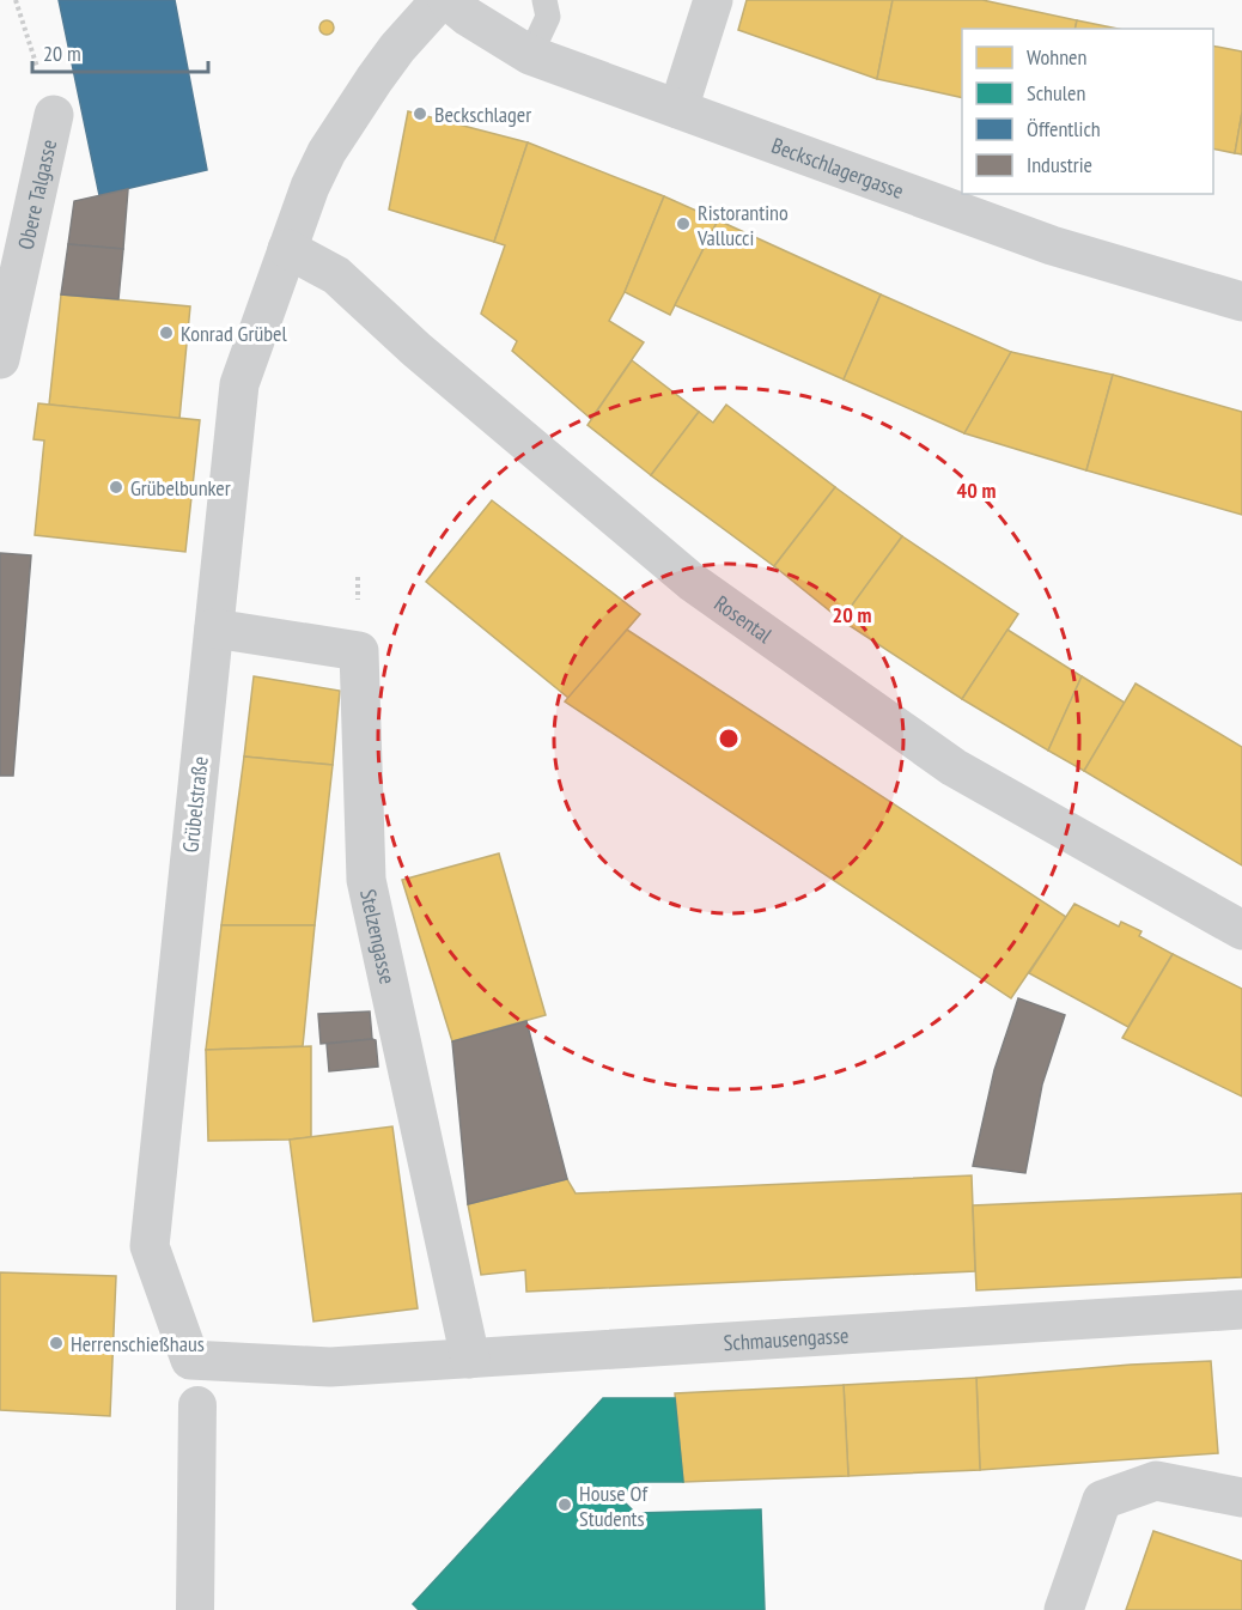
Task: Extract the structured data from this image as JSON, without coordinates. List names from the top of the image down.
{
  "streets": {
    "street": [
      "Beckschlagergasse",
      "Obere Talgasse",
      "Rosental",
      "Grübelstraße",
      "Stelzengasse",
      "Schmausengasse"
    ]
  },
  "crossings": [
    ["Rosental", "Grübelstraße"],
    ["Grübelstraße", "Stelzengasse"],
    ["Grübelstraße", "Schmausengasse"],
    ["Stelzengasse", "Schmausengasse"]
  ],
  "places": [
    "Beckschlager",
    "Ristorantino Vallucci",
    "Konrad Grübel",
    "Grübelbunker",
    "Herrenschießhaus",
    "House Of Students"
  ],
  "legend": [
    "Wohnen",
    "Schulen",
    "Öffentlich",
    "Industrie"
  ],
  "scale_bar": "20 m",
  "rings": ["40 m", "20 m"]
}
